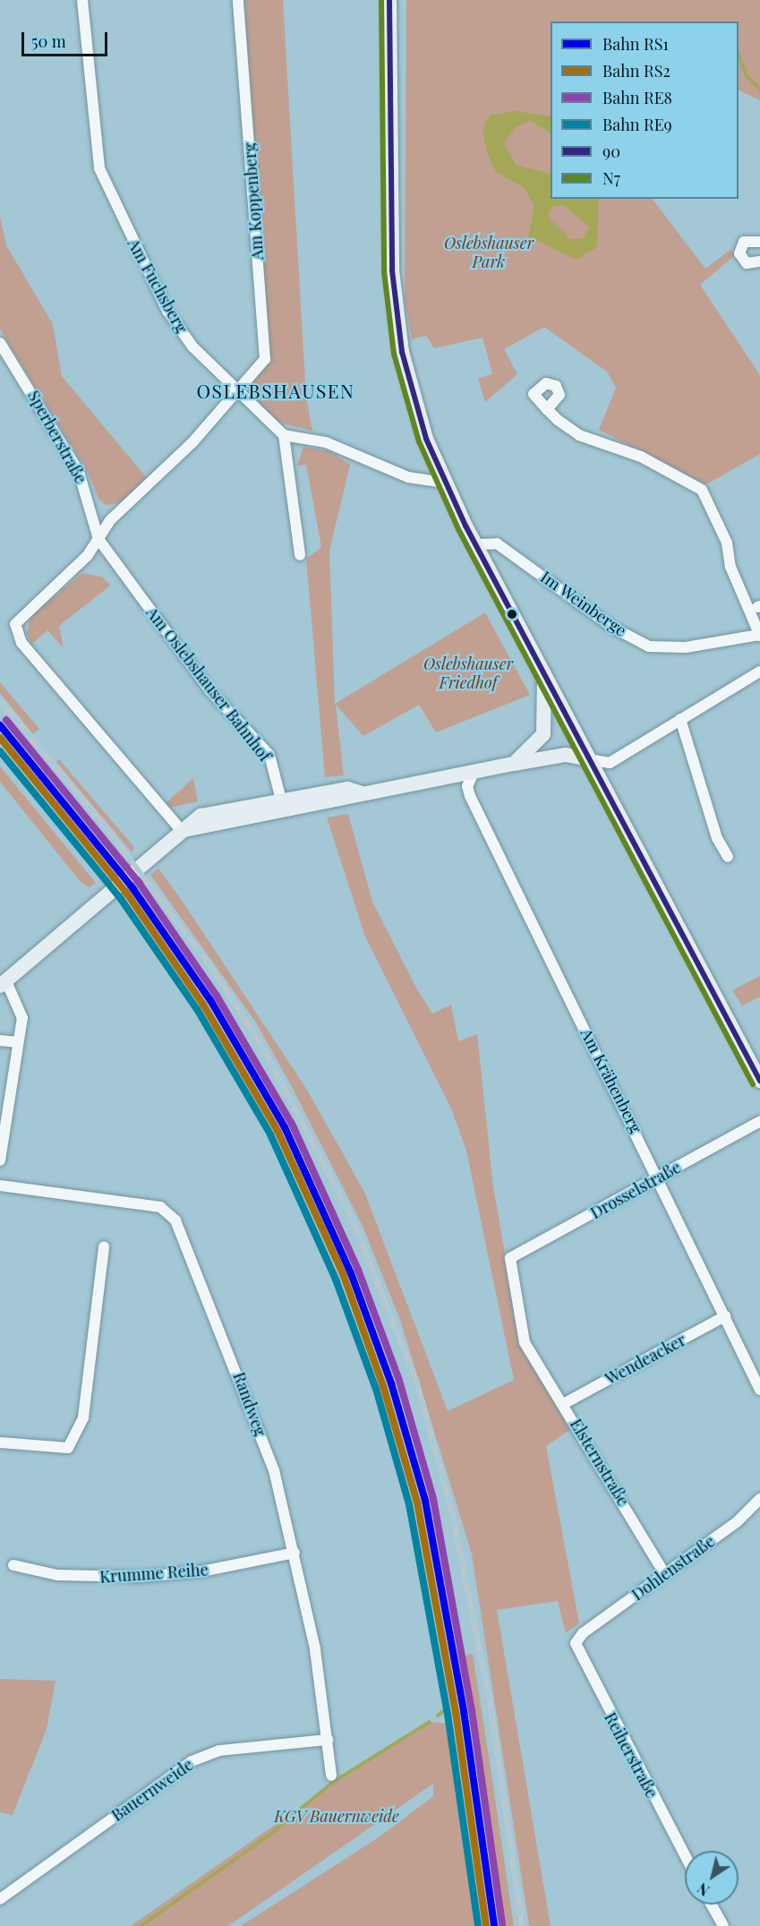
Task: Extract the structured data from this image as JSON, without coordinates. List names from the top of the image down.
{
  "streets": {
    "street": [
      "Am Koppenberg",
      "Am Fuchsberg",
      "Sperberstraße",
      "Im Weinberge",
      "Am Oslebshauser Bahnhof",
      "Am Krähenberg",
      "Drosselstraße",
      "Wendeacker",
      "Randweg",
      "Elsternstraße",
      "Dohlenstraße",
      "Krumme Reihe",
      "Reiherstraße",
      "Bauernweide"
    ]
  },
  "crossings": [
    ["Am Koppenberg", "Am Fuchsberg"],
    ["Sperberstraße", "Am Oslebshauser Bahnhof"],
    ["Am Krähenberg", "Drosselstraße"],
    ["Am Krähenberg", "Wendeacker"],
    ["Drosselstraße", "Elsternstraße"],
    ["Wendeacker", "Elsternstraße"],
    ["Randweg", "Krumme Reihe"],
    ["Randweg", "Bauernweide"],
    ["Elsternstraße", "Dohlenstraße"],
    ["Dohlenstraße", "Reiherstraße"]
  ],
  "districts": ["OSLEBSHAUSEN"],
  "parks": ["Oslebshauser Park", "Oslebshauser Friedhof", "KGV Bauernweide"],
  "lines": [
    "transit line 90",
    "transit line N7",
    "rail line RE8",
    "rail line RS1",
    "rail line RS2",
    "rail line RE9"
  ],
  "legend": [
    "Bahn RS1",
    "Bahn RS2",
    "Bahn RE8",
    "Bahn RE9",
    "90",
    "N7"
  ],
  "scale_bar": "50 m",
  "north": "bottom left"
}
